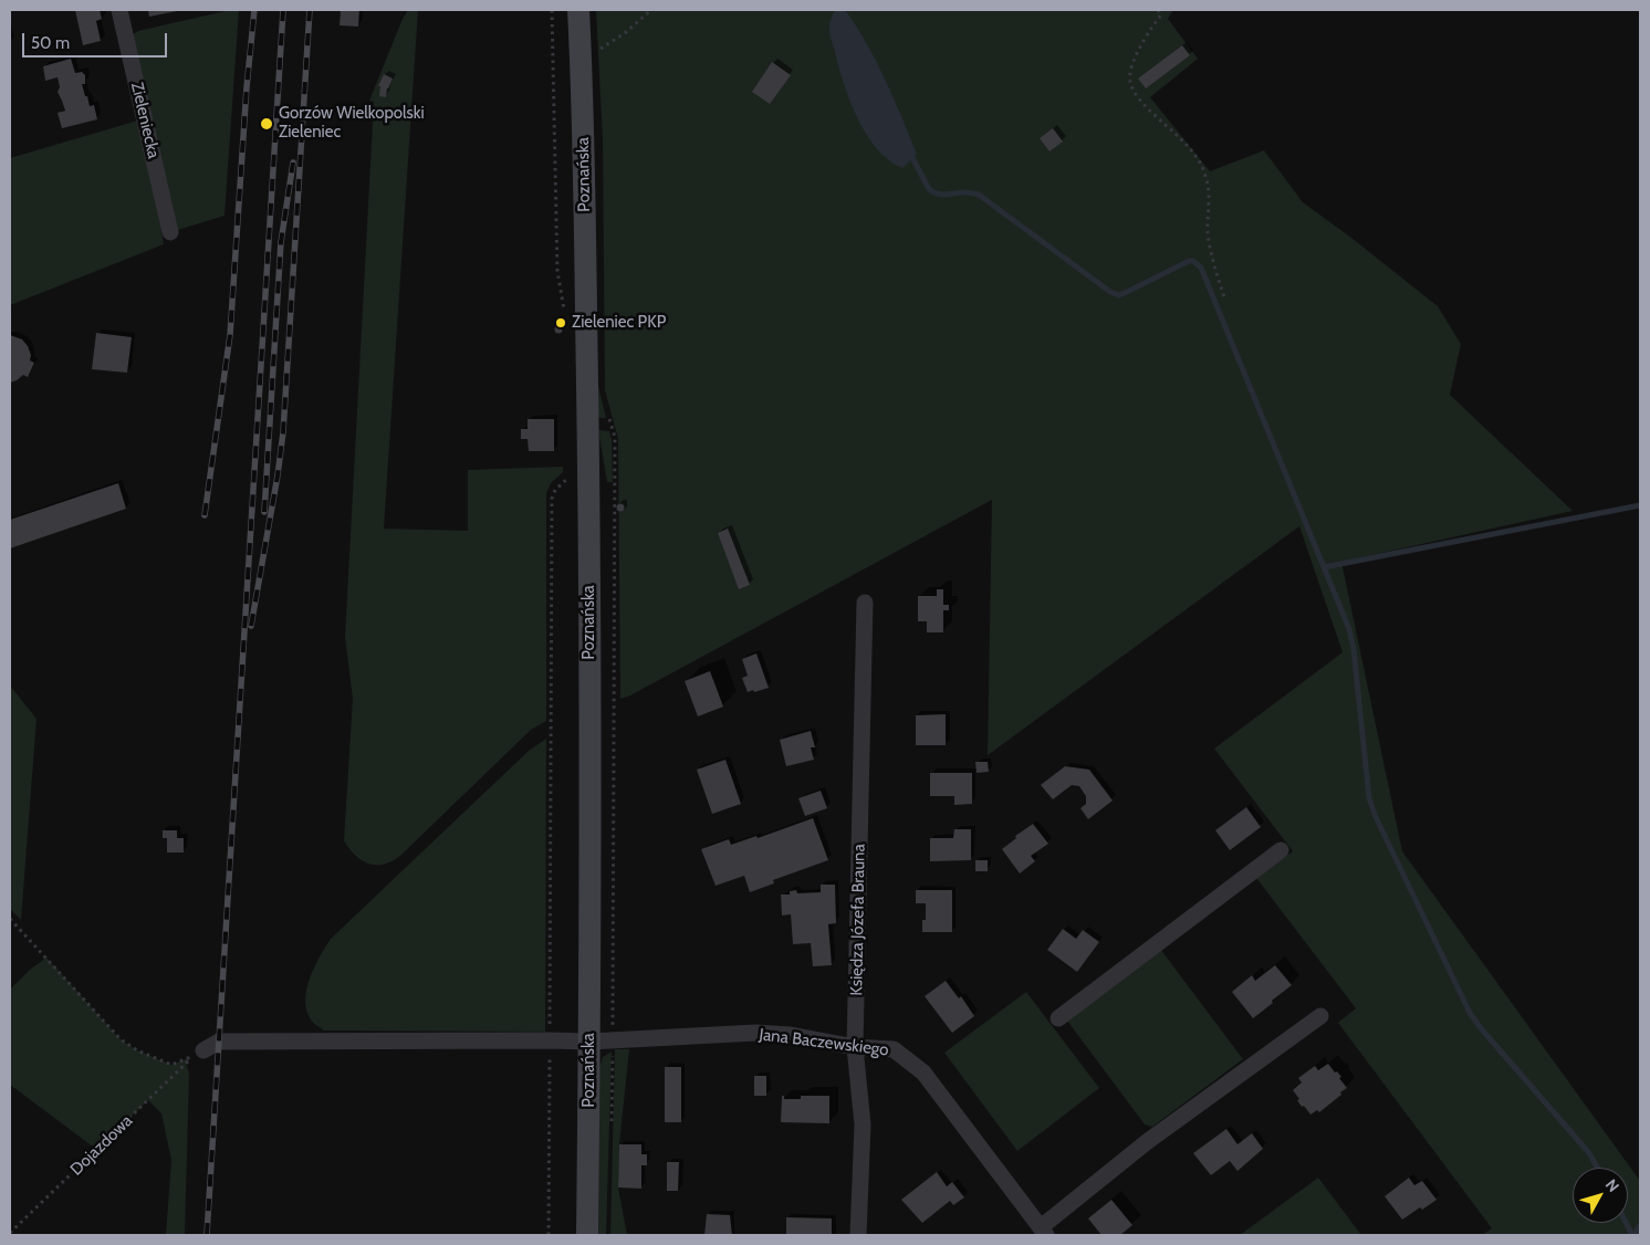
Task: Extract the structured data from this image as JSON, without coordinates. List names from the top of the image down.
{
  "streets": {
    "main road": ["Poznańska"],
    "street": ["Zieleniecka", "Księdza Józefa Brauna", "Jana Baczewskiego"],
    "path": ["Dojazdowa"]
  },
  "crossings": [
    ["Poznańska", "Jana Baczewskiego"],
    ["Księdza Józefa Brauna", "Jana Baczewskiego"]
  ],
  "places": ["Gorzów Wielkopolski Zieleniec", "Zieleniec PKP"],
  "scale_bar": "50 m",
  "north": "top right"
}
